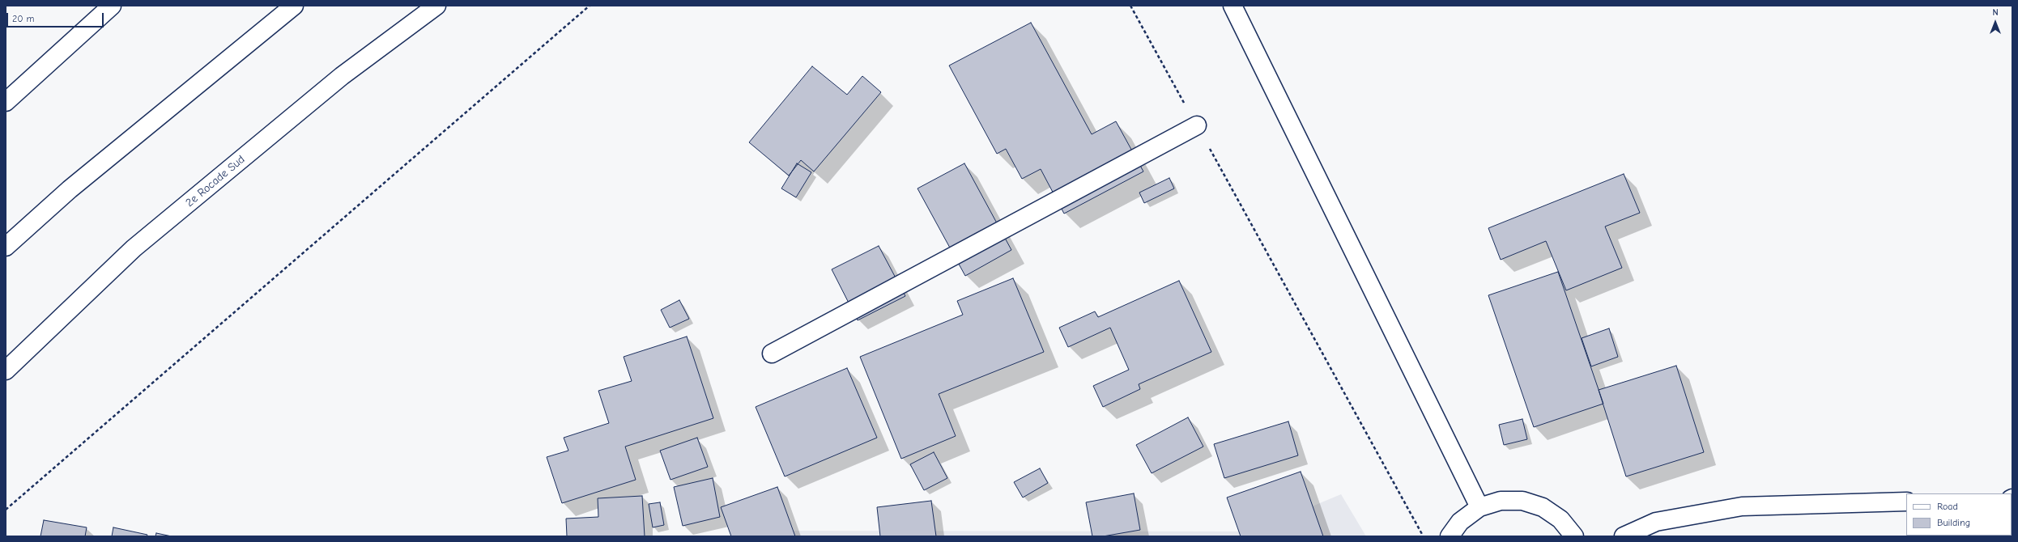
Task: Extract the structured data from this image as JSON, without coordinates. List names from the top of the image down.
{
  "streets": {
    "main road": ["2e Rocade Sud"]
  },
  "legend": ["Road", "Building"],
  "scale_bar": "20 m",
  "north": "top"
}
